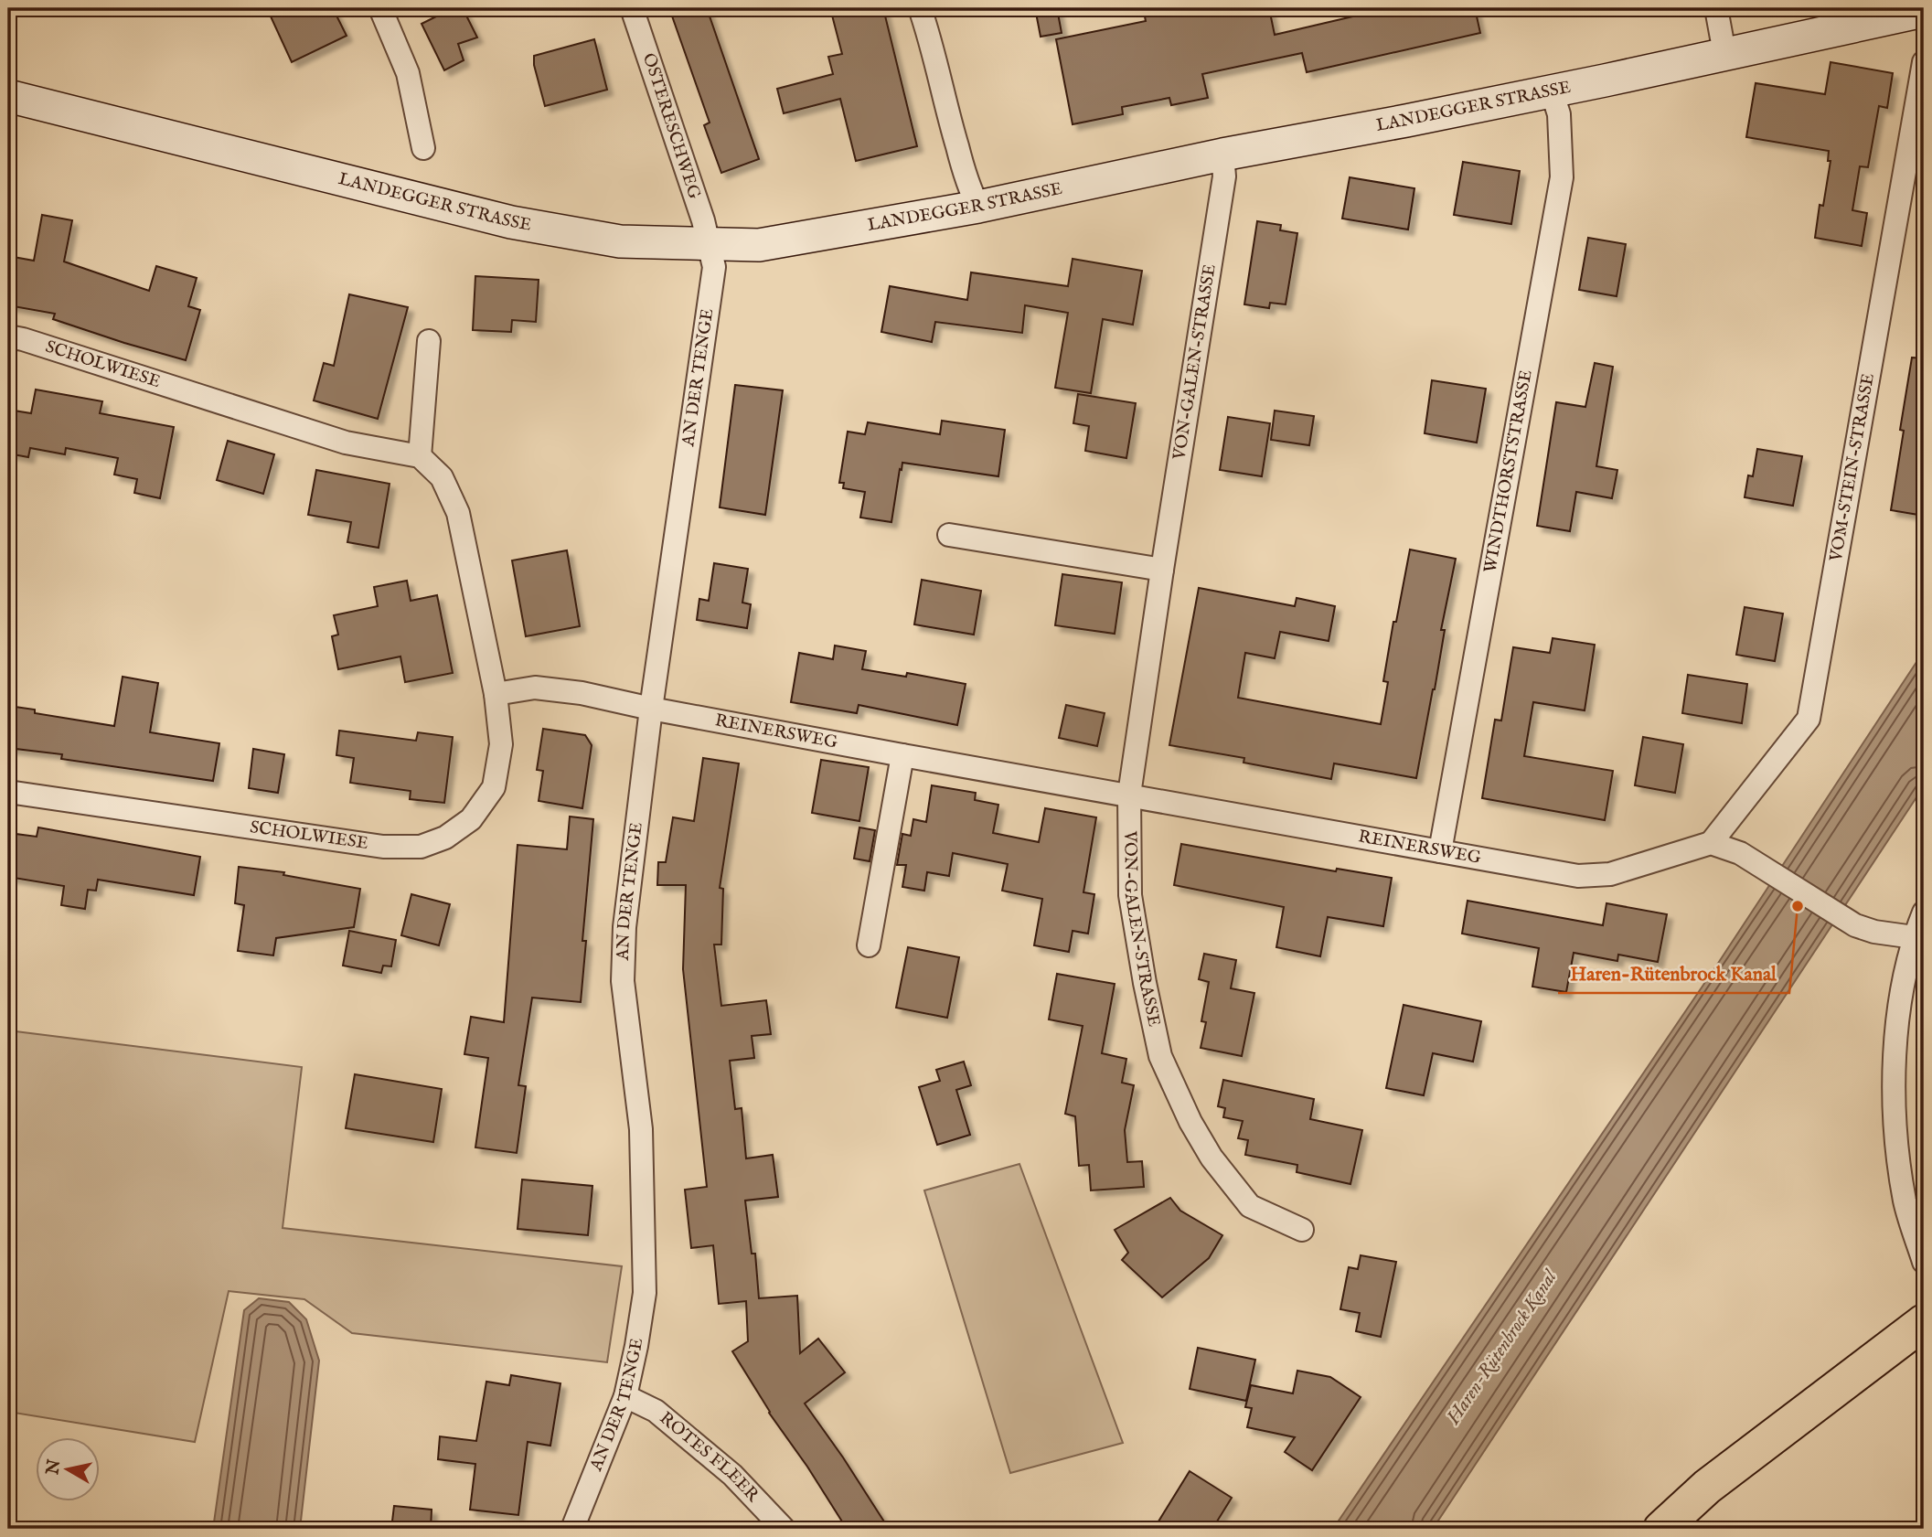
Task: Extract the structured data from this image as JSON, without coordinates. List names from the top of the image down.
{
  "streets": {
    "main road": ["LANDEGGER STRASSE"],
    "street": [
      "OSTERESCHWEG",
      "VON-GALEN-STRASSE",
      "SCHOLWIESE",
      "AN DER TENGE",
      "VOM-STEIN-STRASSE",
      "WINDTHORSTSTRASSE",
      "REINERSWEG",
      "ROTES FLEER"
    ]
  },
  "crossings": [
    ["LANDEGGER STRASSE", "OSTERESCHWEG"],
    ["LANDEGGER STRASSE", "VON-GALEN-STRASSE"],
    ["LANDEGGER STRASSE", "AN DER TENGE"],
    ["LANDEGGER STRASSE", "WINDTHORSTSTRASSE"],
    ["OSTERESCHWEG", "AN DER TENGE"],
    ["VON-GALEN-STRASSE", "REINERSWEG"],
    ["AN DER TENGE", "REINERSWEG"],
    ["AN DER TENGE", "ROTES FLEER"],
    ["VOM-STEIN-STRASSE", "REINERSWEG"],
    ["WINDTHORSTSTRASSE", "REINERSWEG"]
  ],
  "water": ["Haren-Rütenbrock Kanal"],
  "places": ["Haren-Rütenbrock Kanal"],
  "north": "left"
}
